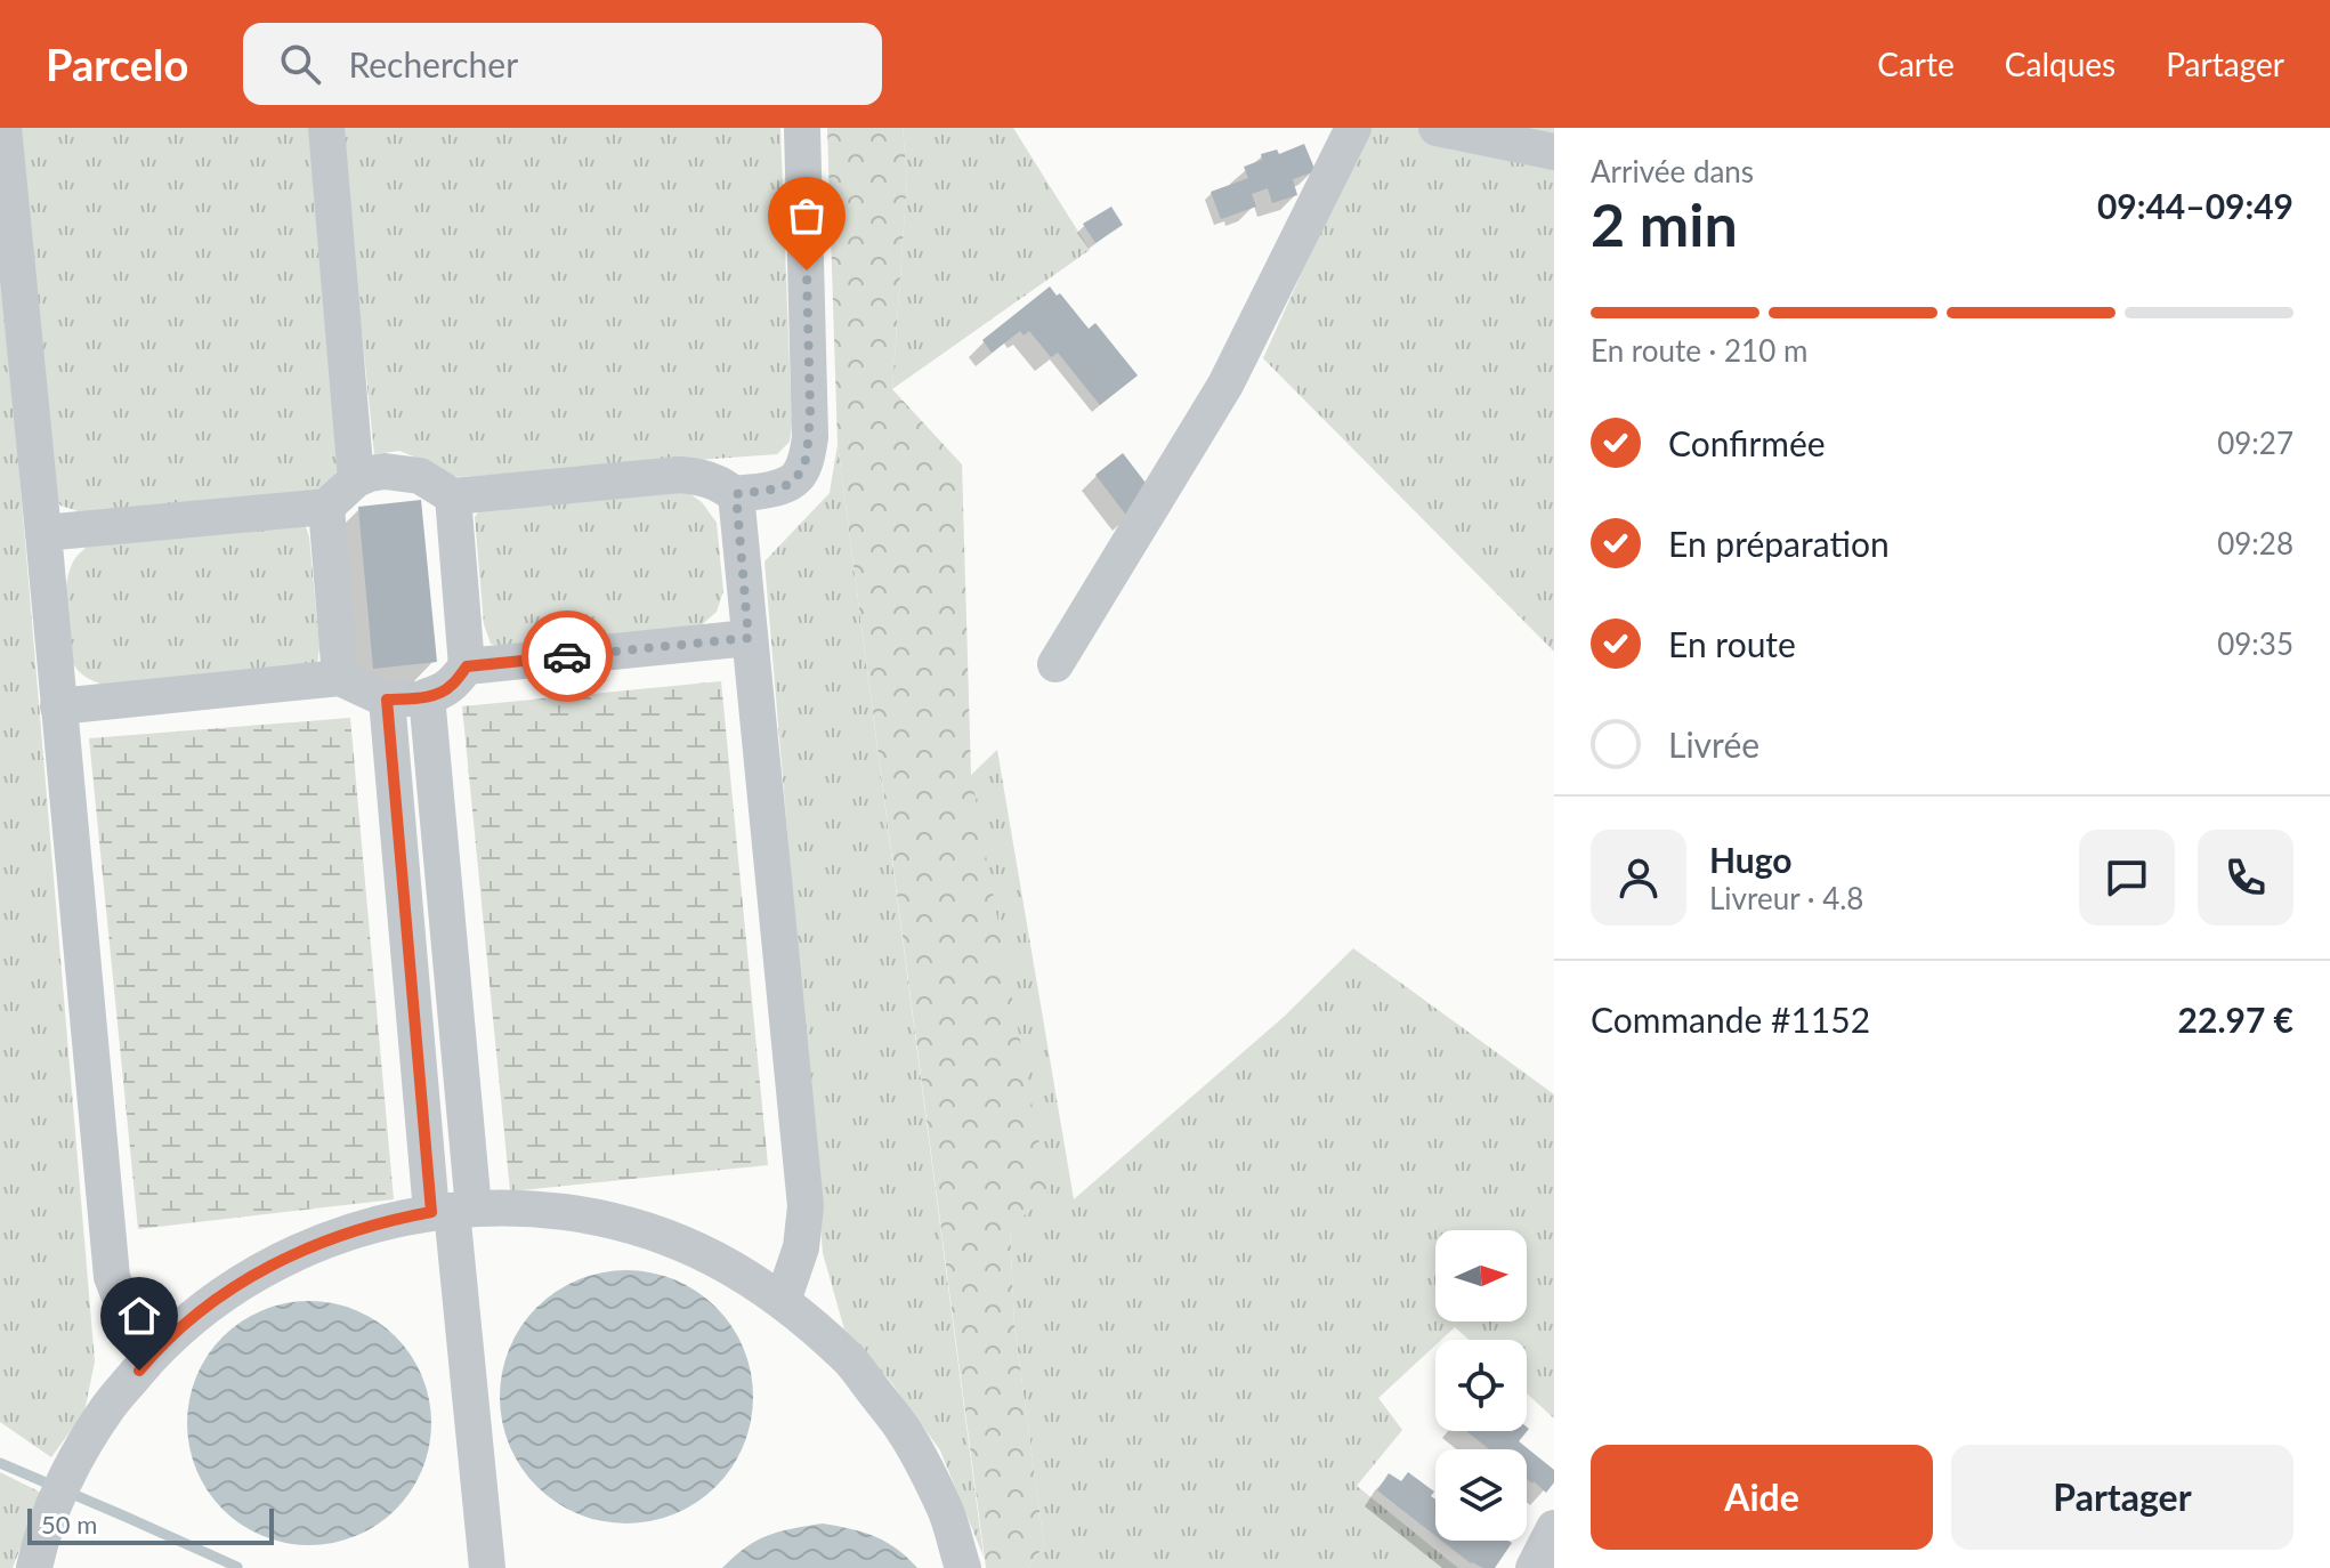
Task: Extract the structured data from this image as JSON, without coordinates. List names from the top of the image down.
{
  "scale_bar": "50 m",
  "north": "right",
  "page": {
    "header": "Parcelo",
    "search": "Rechercher",
    "nav": ["Carte", "Calques", "Partager"],
    "heading": ["2 min", "Arrivée dans", "09:44–09:49"],
    "panel": [
      "Hugo",
      "Livreur · 4.8",
      "Commande #1152",
      "22.97 €"
    ],
    "bar": "En route · 210 m",
    "list": [
      ["Confirmée", "09:27"],
      ["En préparation", "09:28"],
      ["En route", "09:35"],
      "Livrée"
    ],
    "buttons": ["Aide", "Partager"],
    "scale": "50 m"
  }
}
